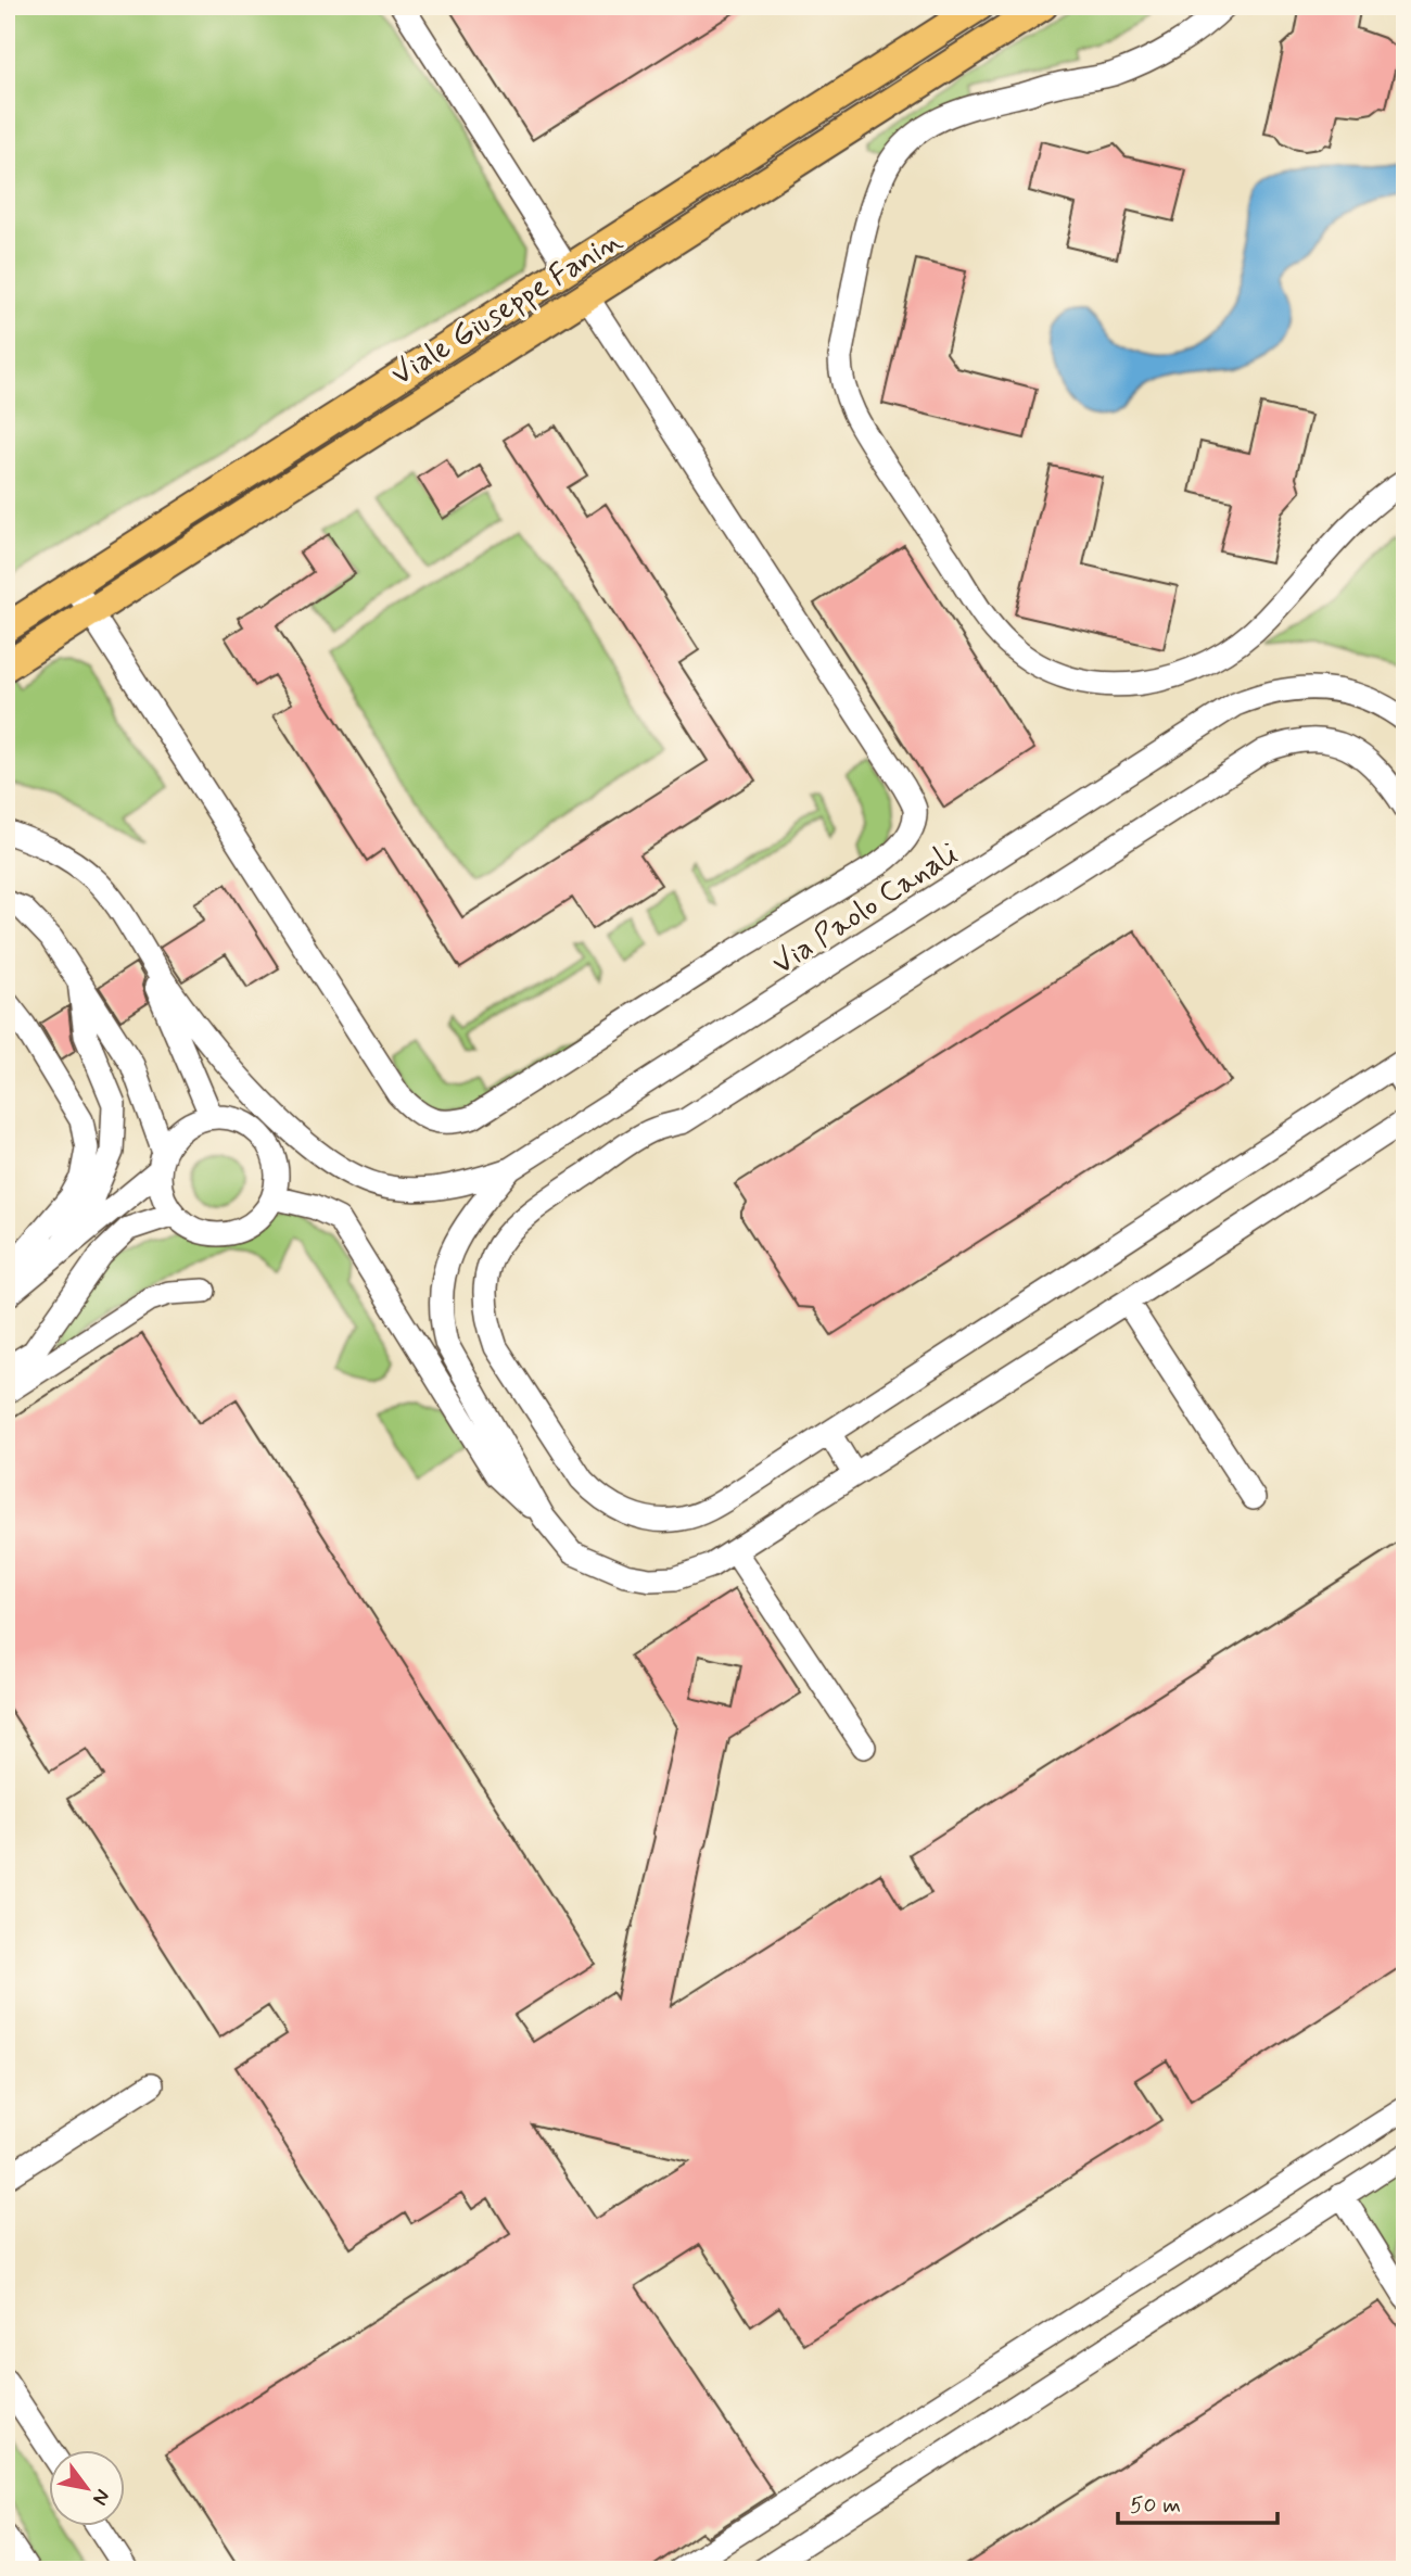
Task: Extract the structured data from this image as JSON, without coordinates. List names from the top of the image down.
{
  "streets": {
    "main road": ["Viale Giuseppe Fanin"],
    "street": ["Via Paolo Canali"]
  },
  "scale_bar": "50 m",
  "north": "bottom right"
}
